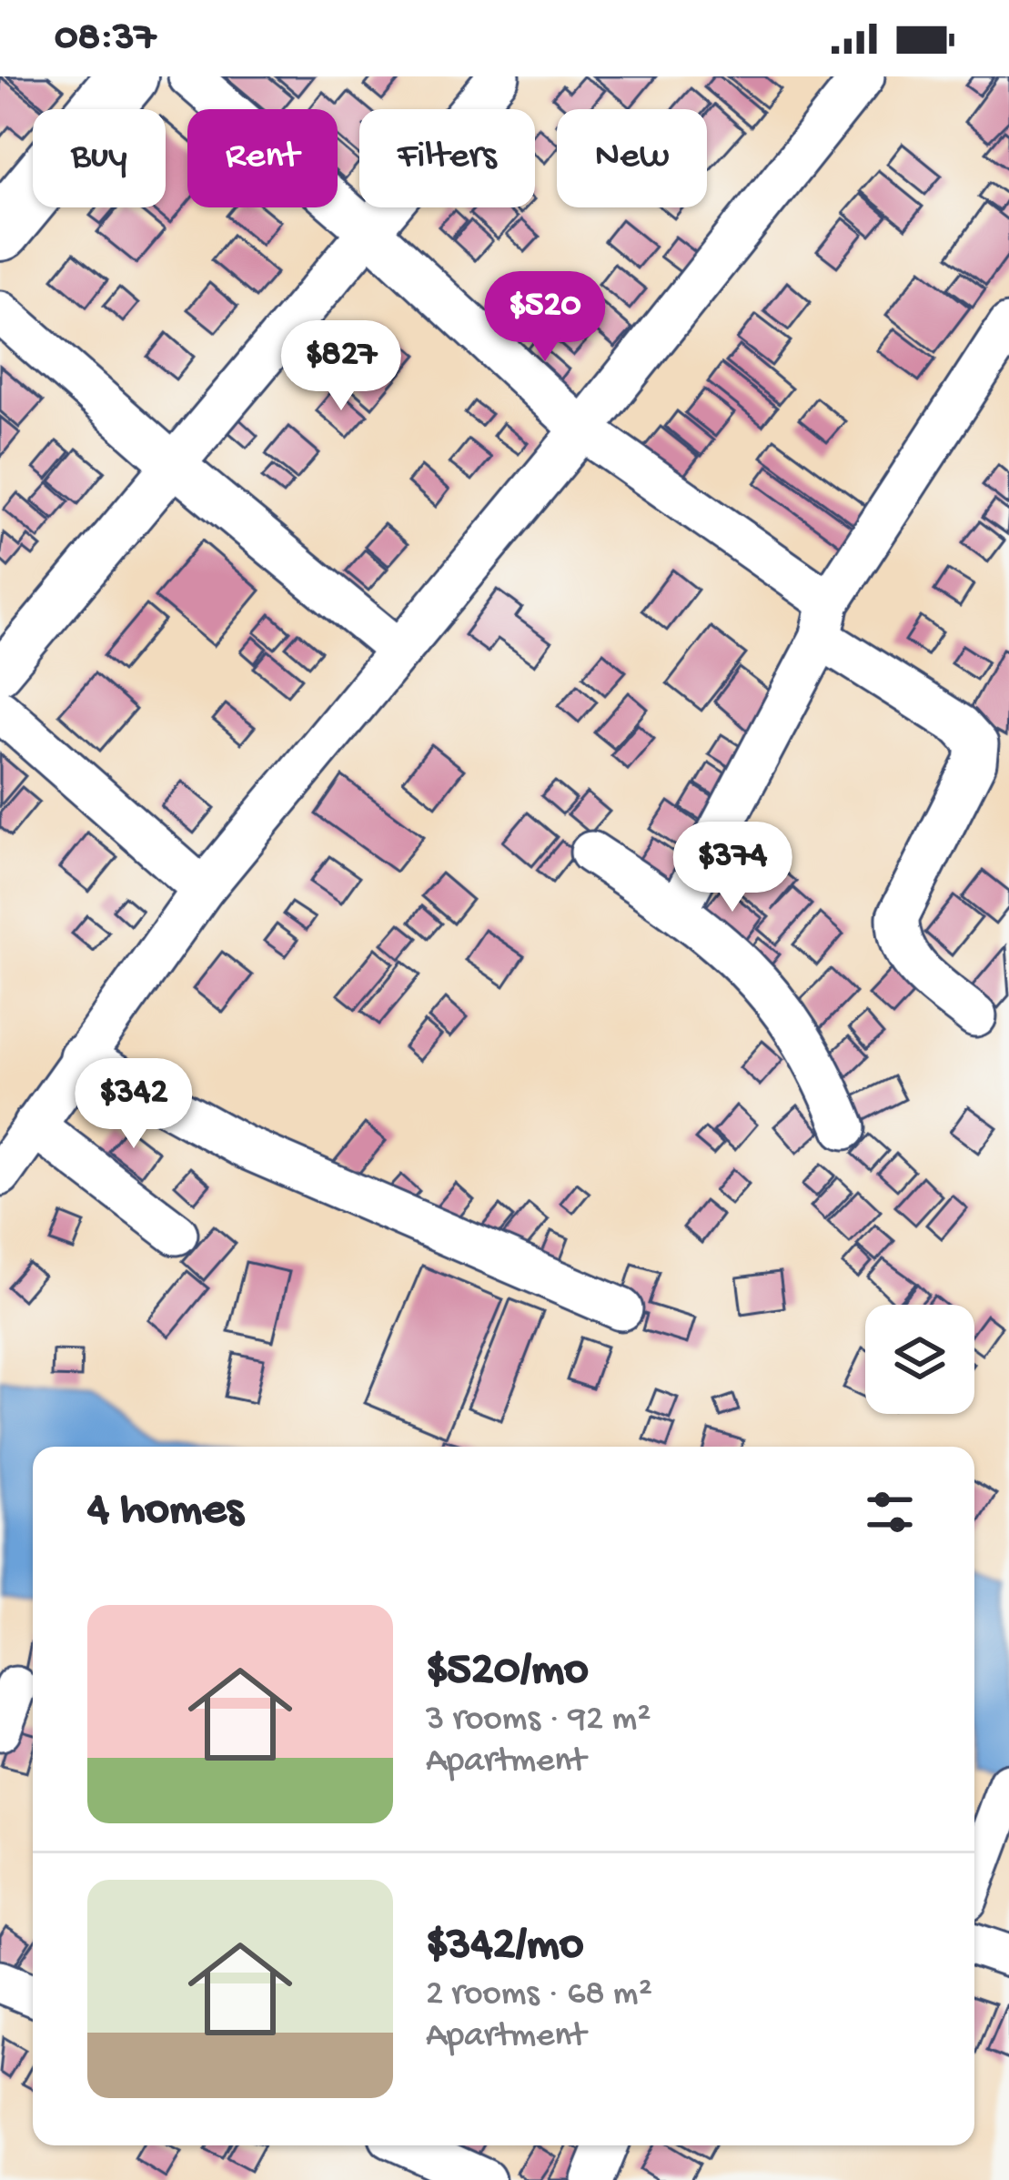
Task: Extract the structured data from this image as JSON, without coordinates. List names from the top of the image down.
{
  "page": {
    "status": "08:37",
    "chip": [
      "Buy",
      "Rent",
      "Filters",
      "New"
    ],
    "price": [
      "$520",
      "$827",
      "$374",
      "$342"
    ],
    "heading": "4 homes",
    "list": [
      {
        "name": "$520/mo",
        "note": "3 rooms · 92 m² · Apartment"
      },
      {
        "name": "$342/mo",
        "note": "2 rooms · 68 m² · Apartment"
      }
    ]
  }
}
